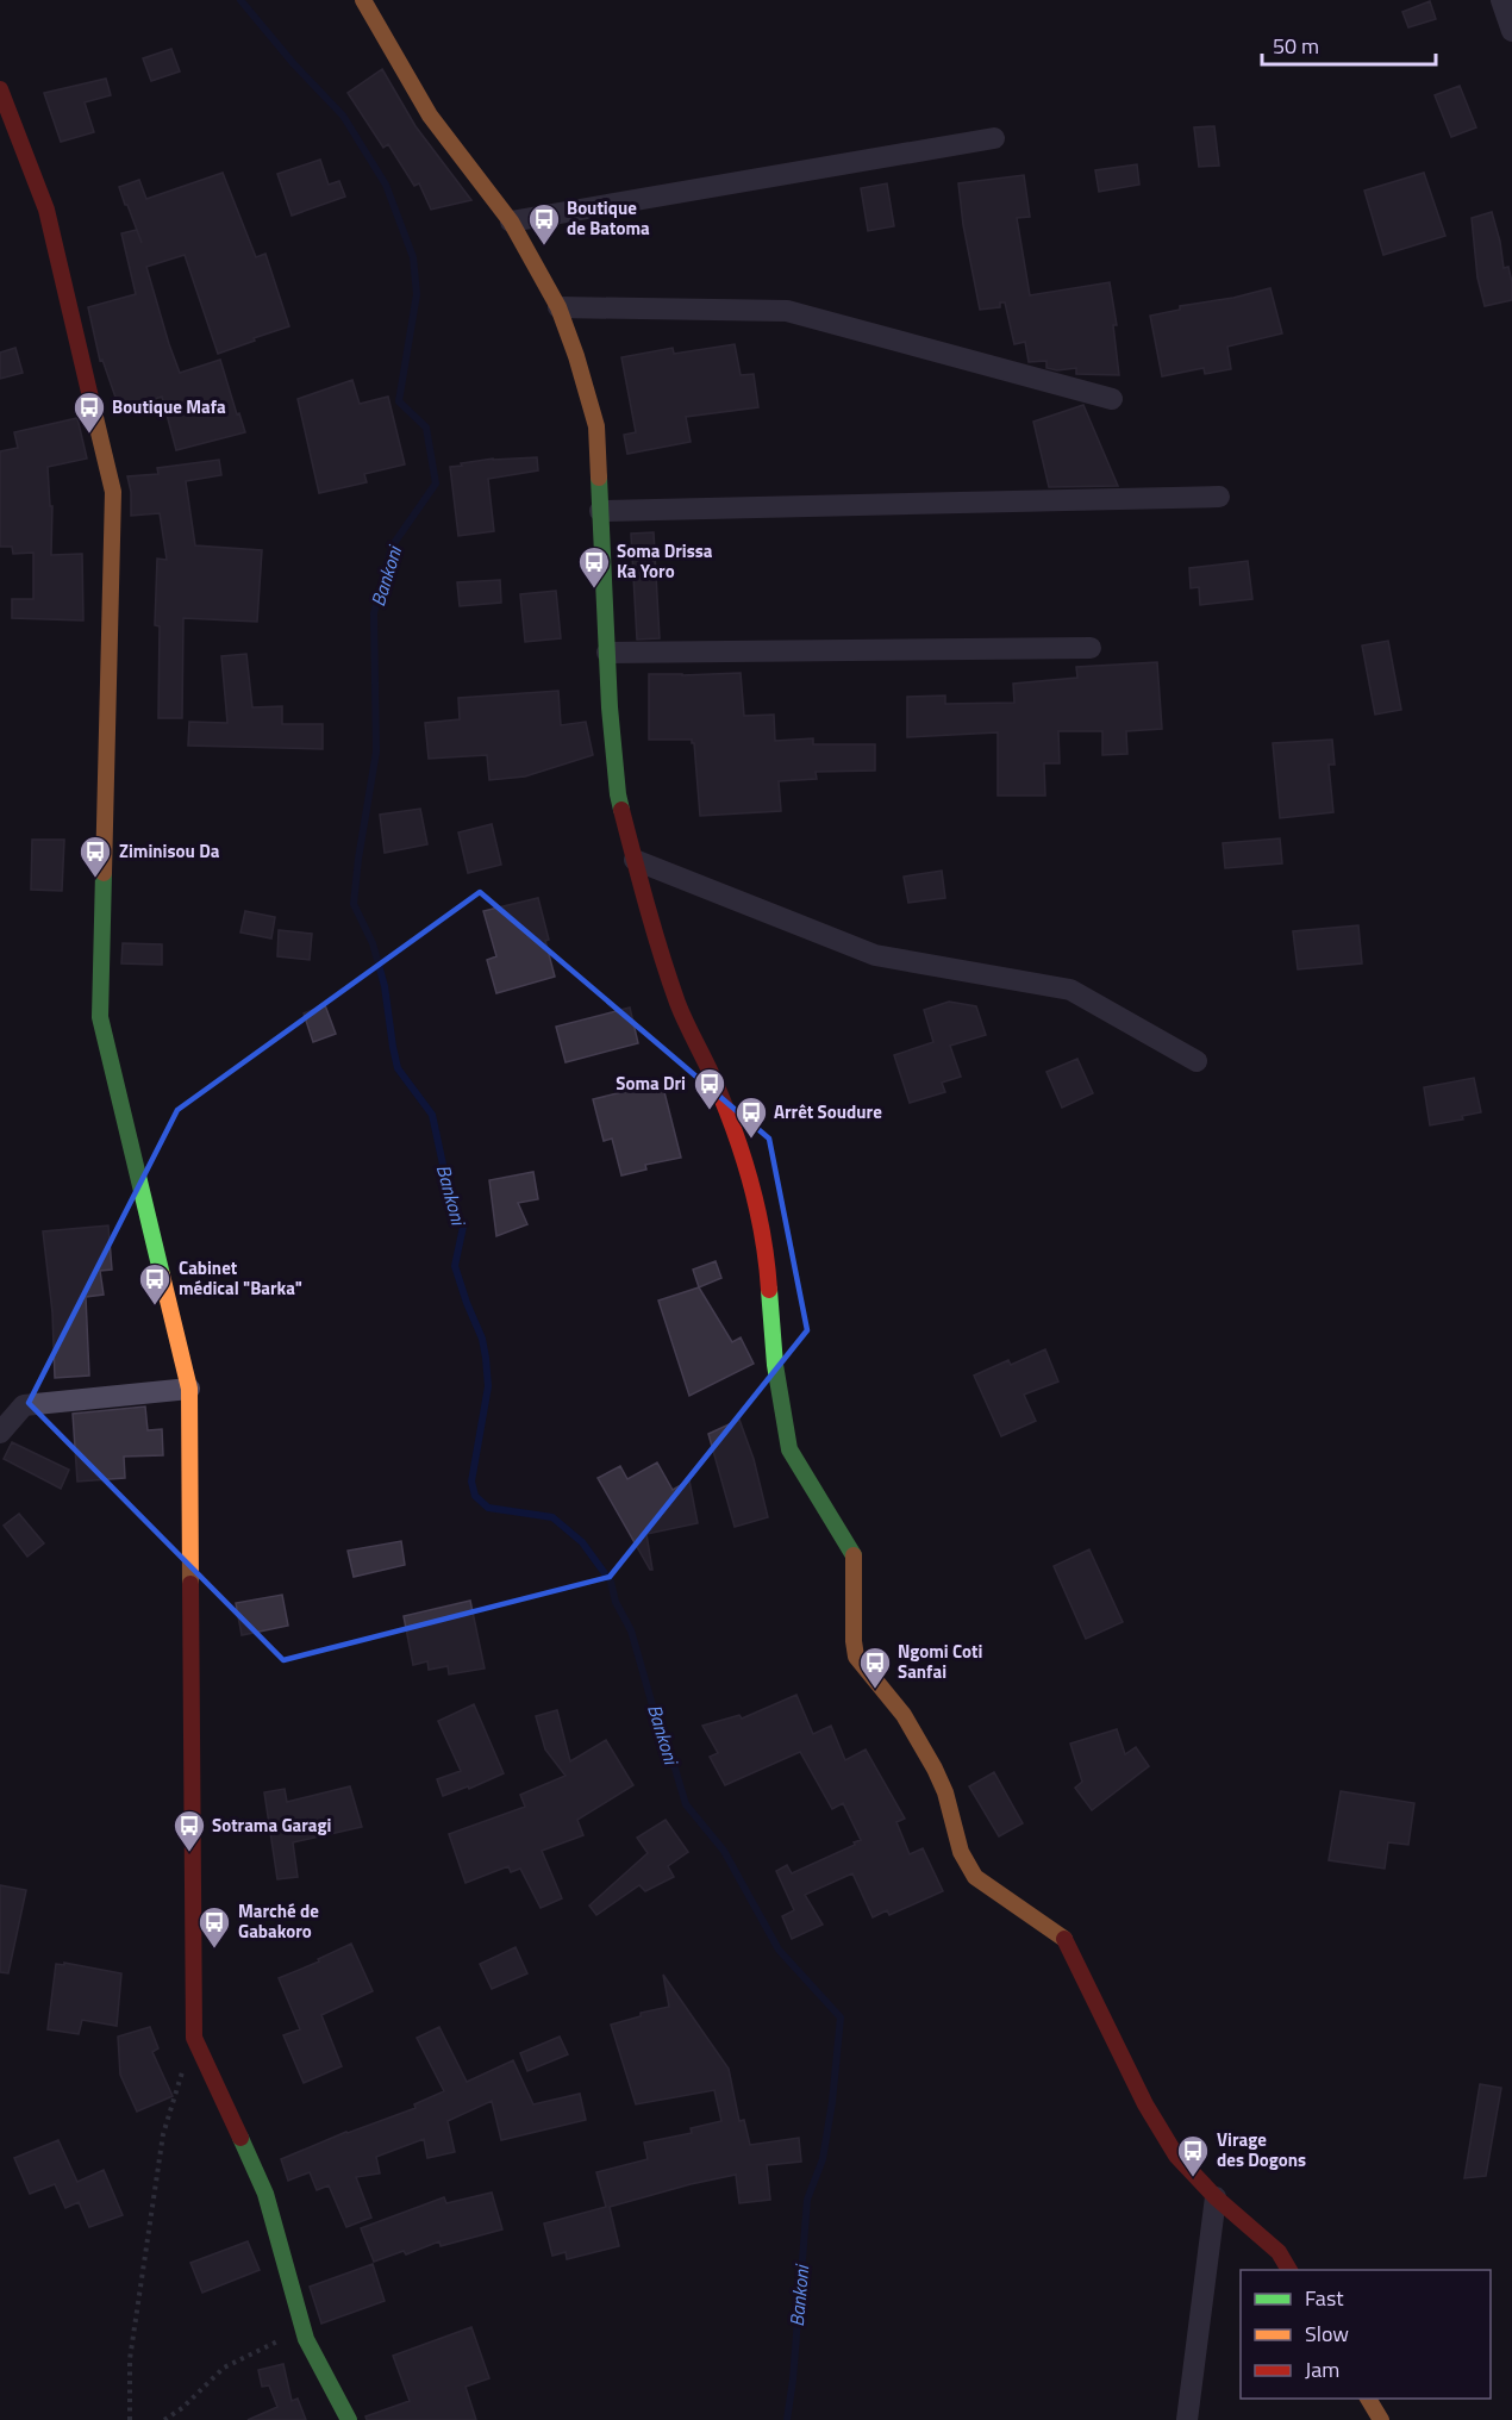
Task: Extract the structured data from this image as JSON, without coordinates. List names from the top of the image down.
{
  "water": ["Bankoni"],
  "places": {
    "bus stop": [
      "Boutique de Batoma",
      "Boutique Mafa",
      "Soma Drissa Ka Yoro",
      "Ziminisou Da",
      "Soma Dri",
      "Arrêt Soudure",
      "Cabinet médical \"Barka\"",
      "Ngomi Coti Sanfai",
      "Sotrama Garagi",
      "Marché de Gabakoro",
      "Virage des Dogons"
    ]
  },
  "legend": ["Fast", "Slow", "Jam"],
  "scale_bar": "50 m"
}
